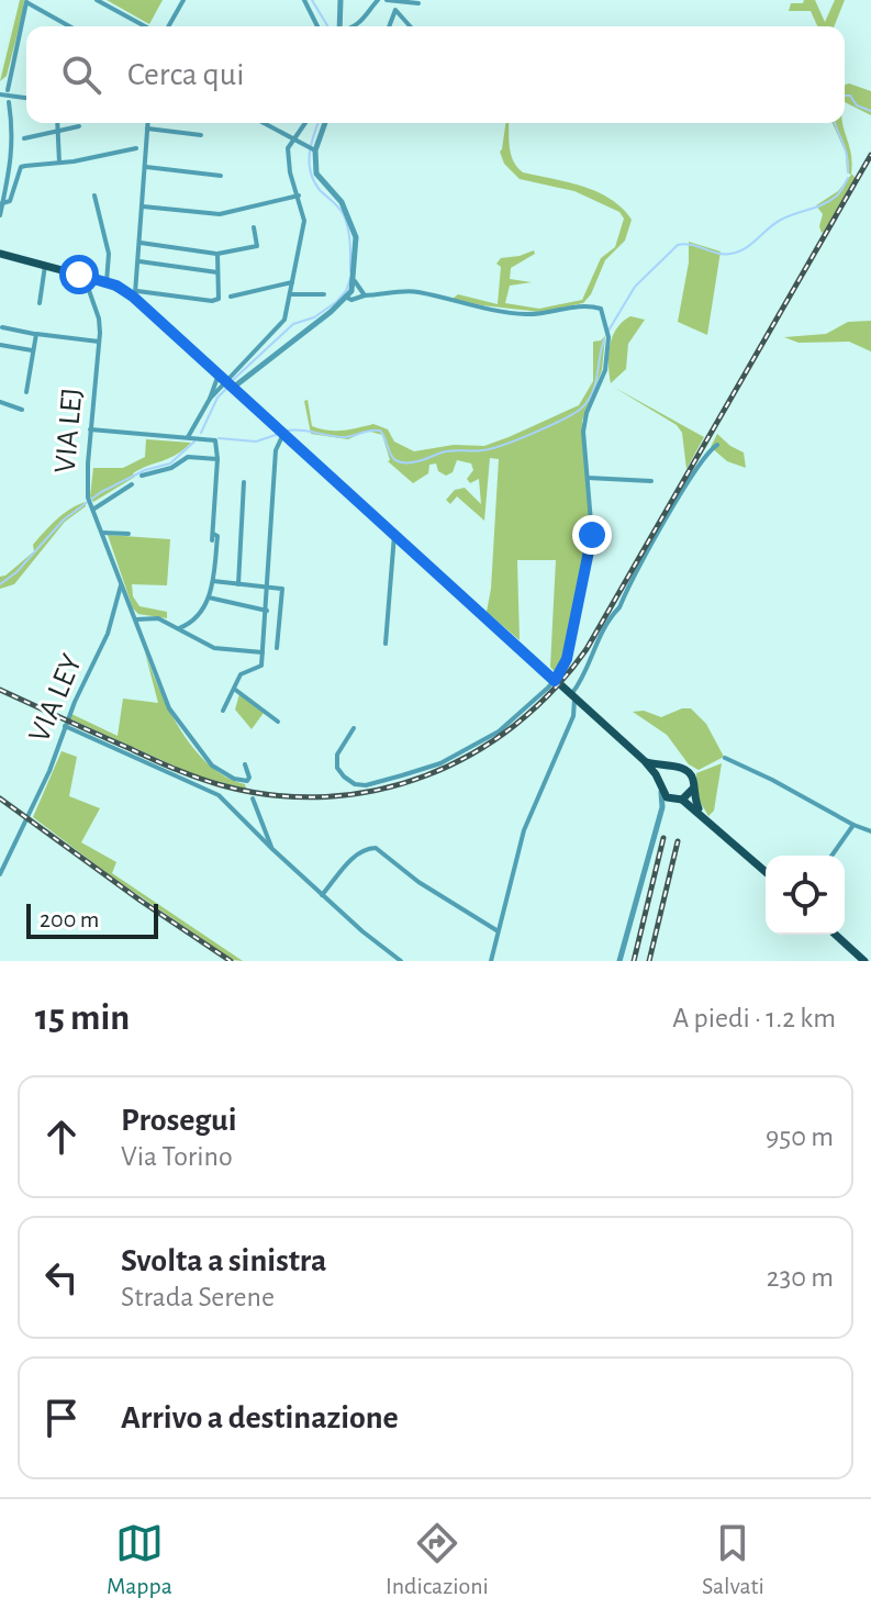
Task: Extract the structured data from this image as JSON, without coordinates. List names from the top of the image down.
{
  "streets": {
    "street": ["VIA LEJ", "VIA LEY"]
  },
  "crossings": [
    ["VIA LEJ", "VIA LEY"]
  ],
  "scale_bar": "200 m",
  "page": {
    "search": "Cerca qui",
    "scale": "200 m",
    "heading": ["15 min", "A piedi · 1.2 km"],
    "list": [
      ["Prosegui", "Via Torino", "950 m"],
      ["Svolta a sinistra", "Strada Serene", "230 m"],
      "Arrivo a destinazione"
    ],
    "nav": ["Mappa", "Indicazioni", "Salvati"]
  }
}
